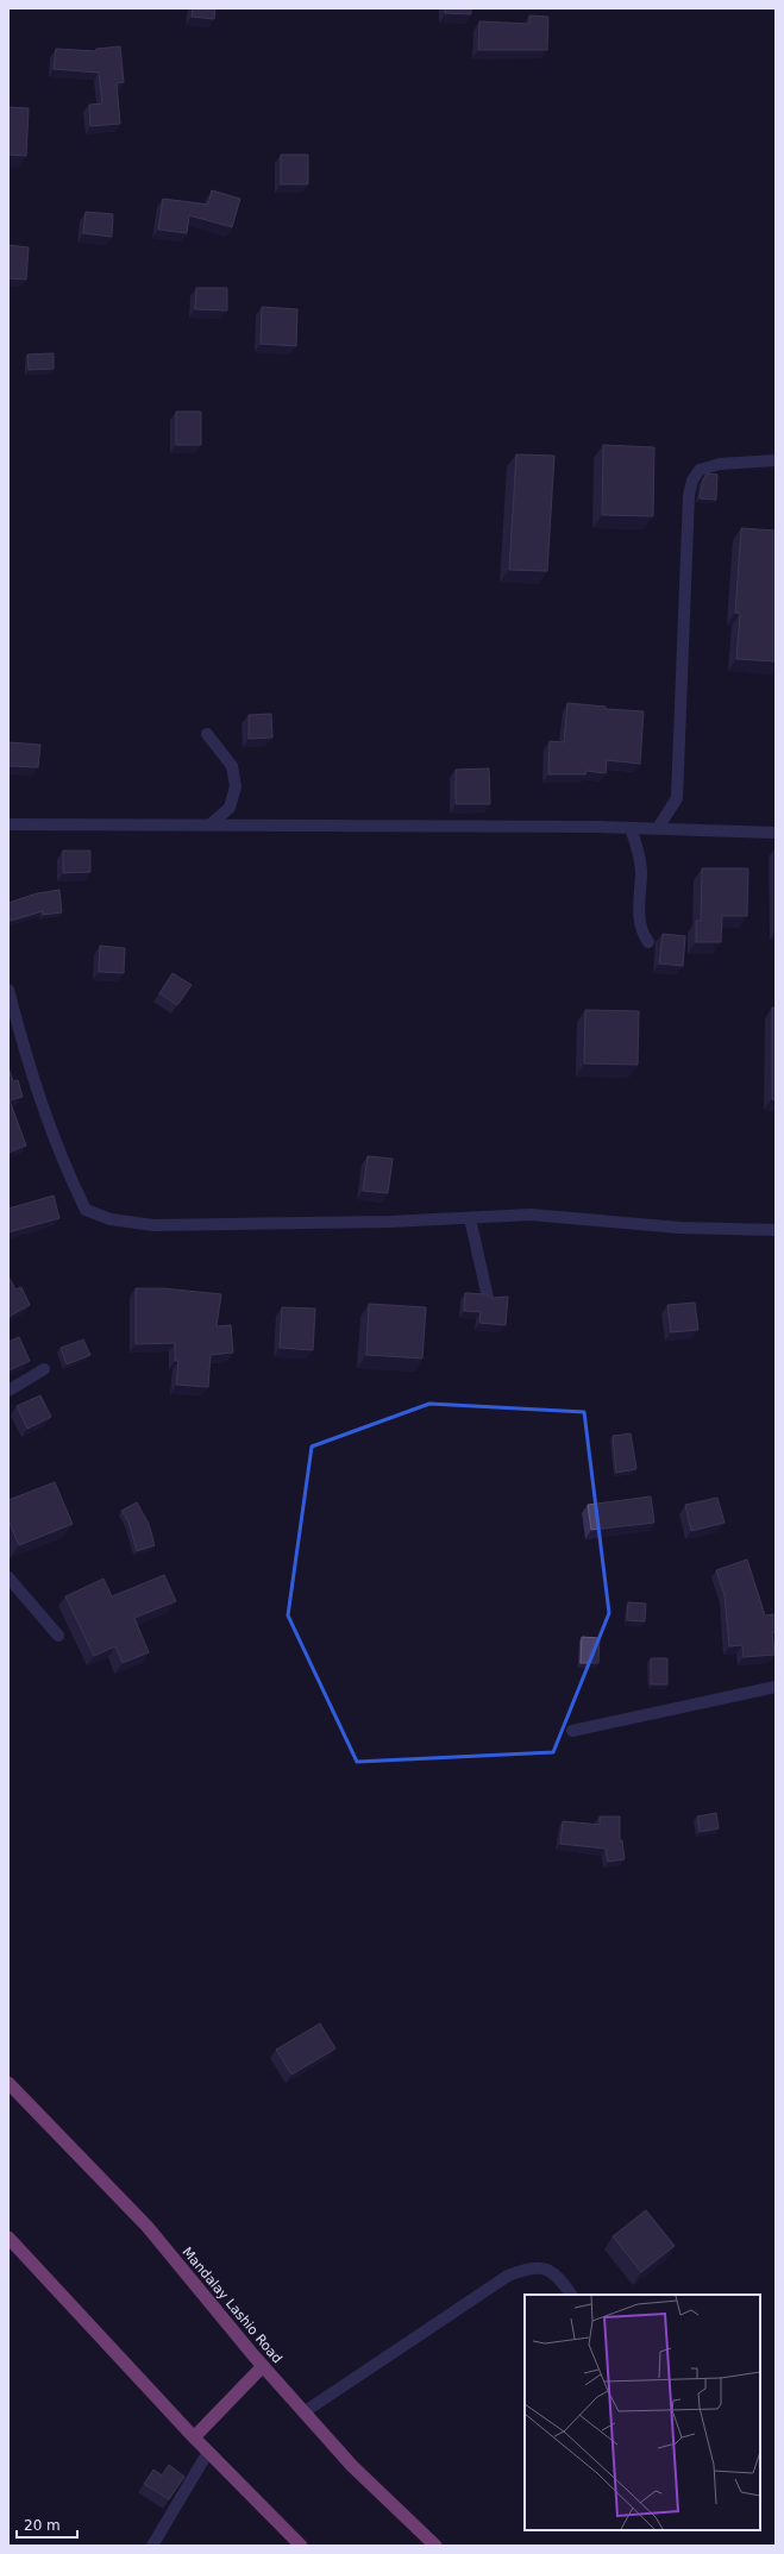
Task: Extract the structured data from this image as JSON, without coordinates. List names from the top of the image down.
{
  "streets": {
    "highway": ["Mandalay Lashio Road"]
  },
  "scale_bar": "20 m"
}
